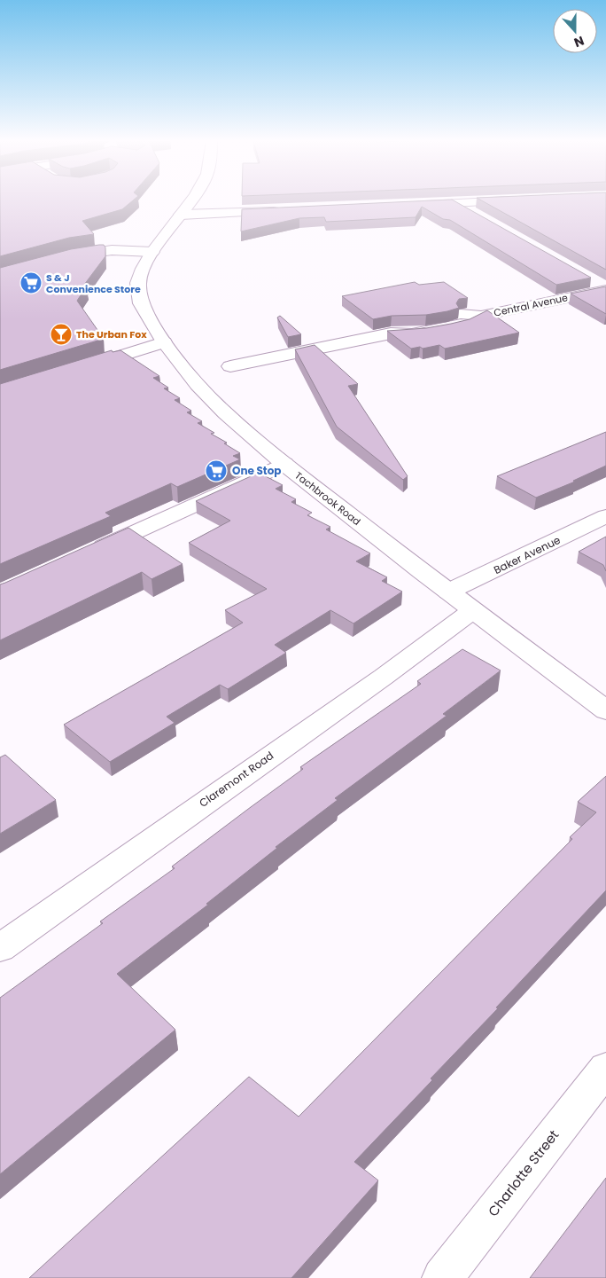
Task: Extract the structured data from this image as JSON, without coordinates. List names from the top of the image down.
{
  "streets": {
    "street": [
      "Central Avenue",
      "Tachbrook Road",
      "Baker Avenue",
      "Claremont Road",
      "Charlotte Street"
    ]
  },
  "crossings": [
    ["Tachbrook Road", "Baker Avenue"],
    ["Tachbrook Road", "Claremont Road"]
  ],
  "places": {
    "supermarket": ["S & J Convenience Store", "One Stop"],
    "bar": ["The Urban Fox"]
  },
  "north": "bottom"
}
